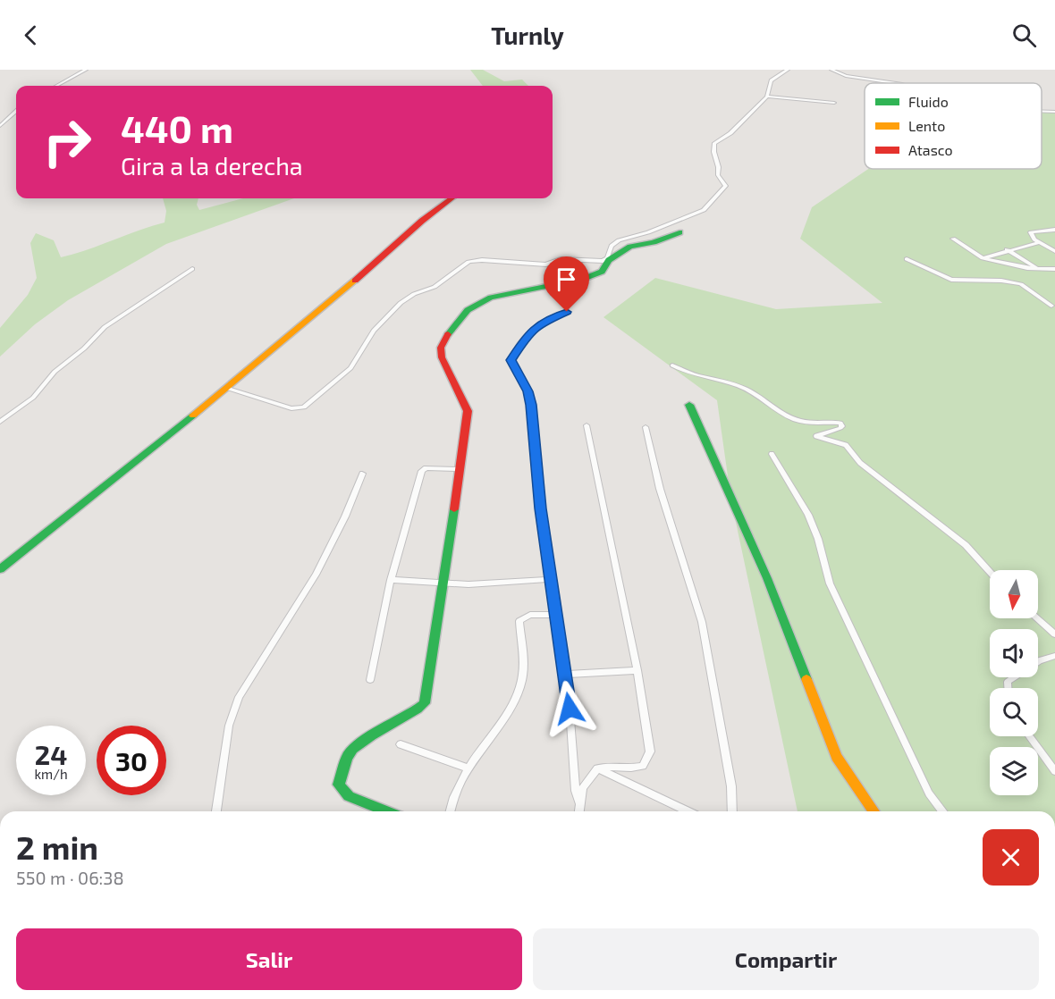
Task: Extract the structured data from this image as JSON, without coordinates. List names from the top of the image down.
{
  "legend": ["Fluido", "Lento", "Atasco"],
  "north": "bottom",
  "page": {
    "header": "Turnly",
    "turn": ["440 m", "Gira a la derecha"],
    "speed": "24 km/h",
    "limit": "30",
    "heading": ["2 min", "550 m · 06:38"],
    "buttons": ["Salir", "Compartir"]
  }
}
